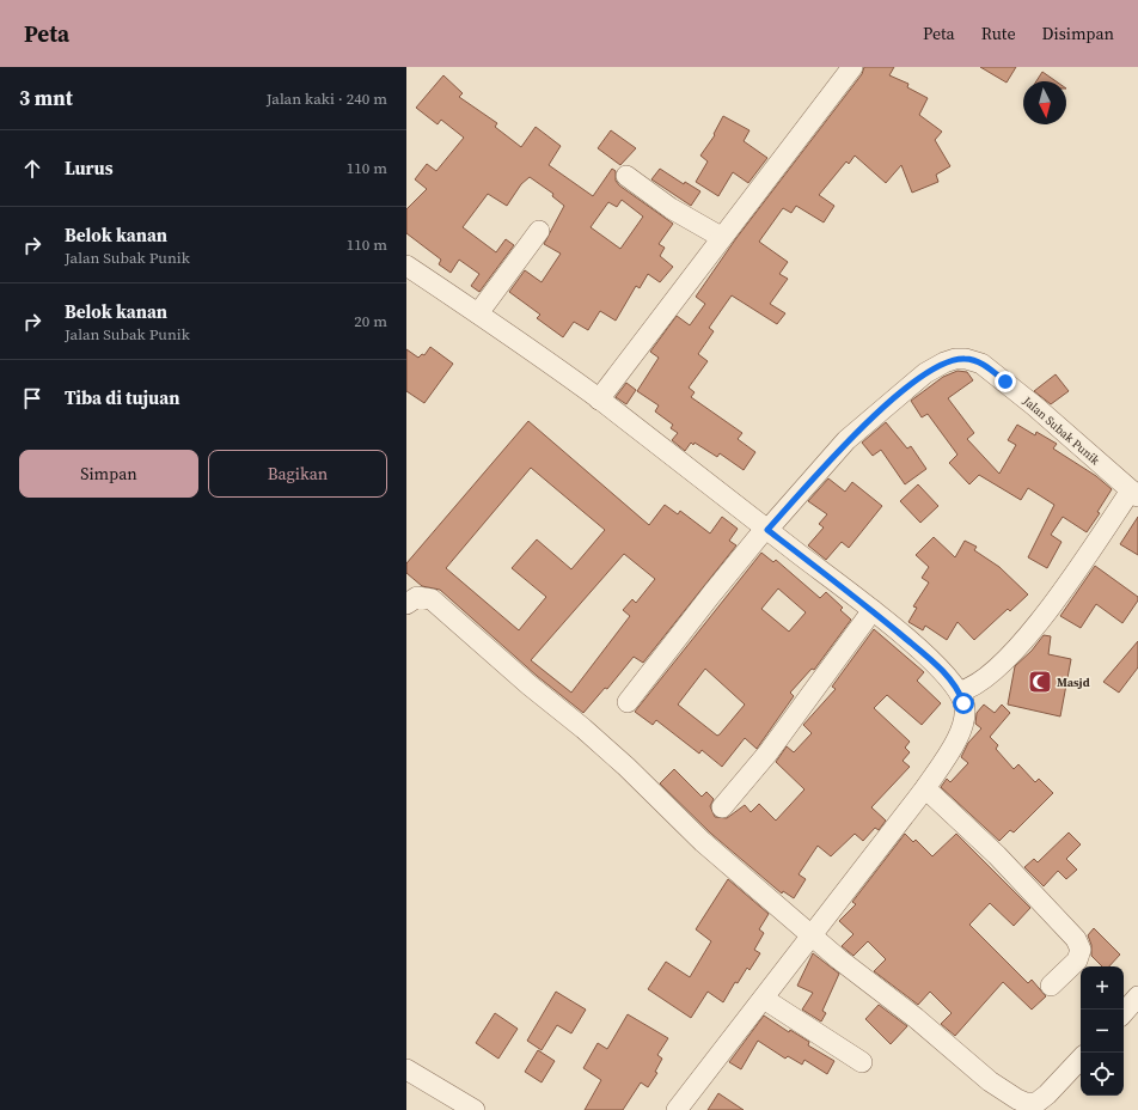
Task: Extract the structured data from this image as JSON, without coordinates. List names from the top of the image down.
{
  "streets": {
    "street": ["Jalan Subak Punik"]
  },
  "places": {
    "mosque": ["Masjd"]
  },
  "north": "bottom",
  "page": {
    "header": "Peta",
    "nav": ["Peta", "Rute", "Disimpan"],
    "heading": ["3 mnt", "Jalan kaki · 240 m"],
    "list": [
      ["Lurus", "110 m"],
      ["Belok kanan", "Jalan Subak Punik", "110 m"],
      ["Belok kanan", "Jalan Subak Punik", "20 m"],
      "Tiba di tujuan"
    ],
    "buttons": ["Simpan", "Bagikan"],
    "map_buttons": ["+", "−"]
  }
}
